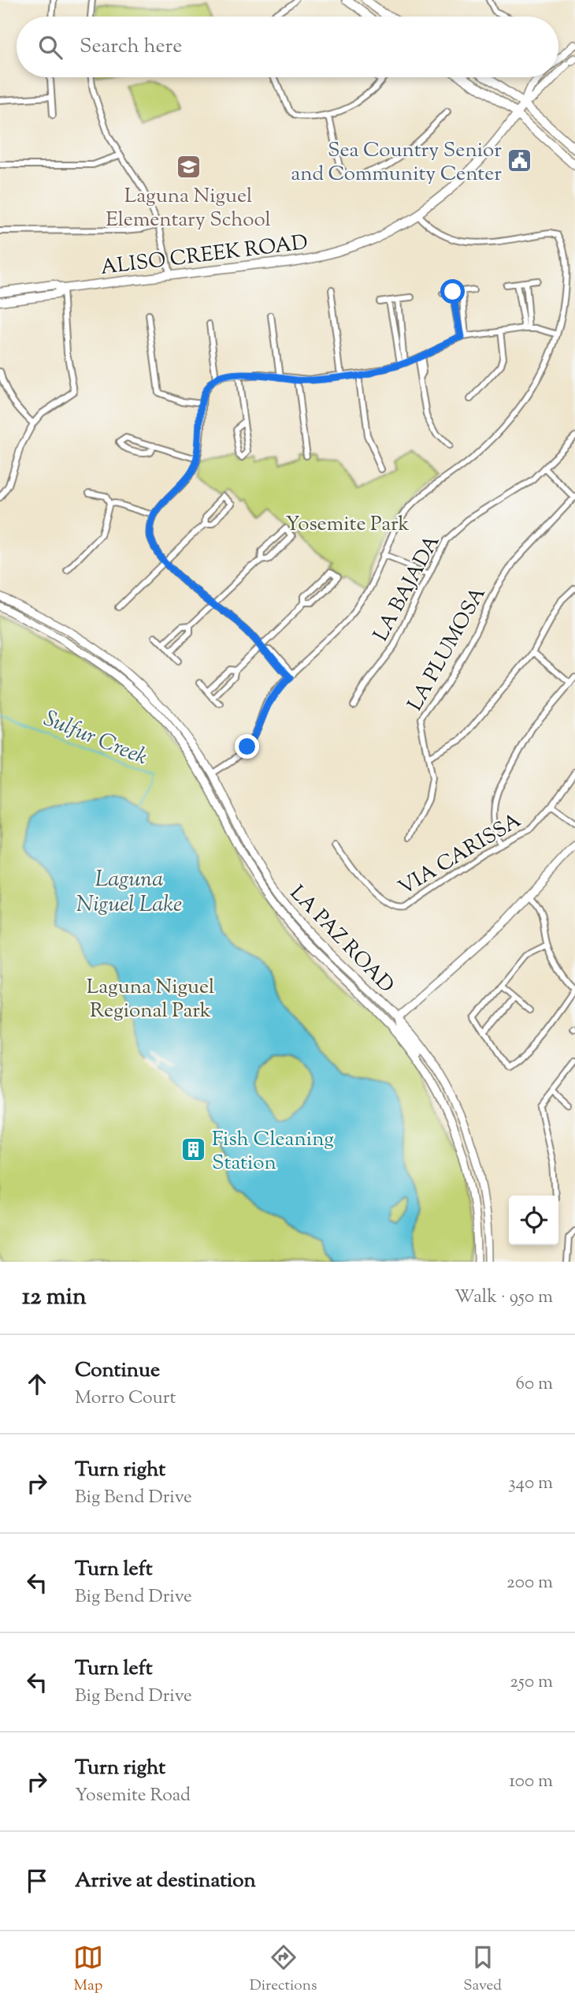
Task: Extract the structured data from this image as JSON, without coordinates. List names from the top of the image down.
{
  "streets": {
    "main road": ["ALISO CREEK ROAD", "LA PAZ ROAD"],
    "street": ["LA BAJADA", "LA PLUMOSA", "VIA CARISSA"]
  },
  "water": ["Sulfur Creek", "Laguna Niguel Lake"],
  "parks": ["Yosemite Park", "Laguna Niguel Regional Park"],
  "places": {
    "public building": ["Sea Country Senior and Community Center"],
    "school or university": ["Laguna Niguel Elementary School"],
    "building": ["Fish Cleaning Station"]
  },
  "page": {
    "search": "Search here",
    "heading": ["12 min", "Walk · 950 m"],
    "list": [
      ["Continue", "Morro Court", "60 m"],
      ["Turn right", "Big Bend Drive", "340 m"],
      ["Turn left", "Big Bend Drive", "200 m"],
      ["Turn left", "Big Bend Drive", "250 m"],
      ["Turn right", "Yosemite Road", "100 m"],
      "Arrive at destination"
    ],
    "nav": ["Map", "Directions", "Saved"]
  }
}
